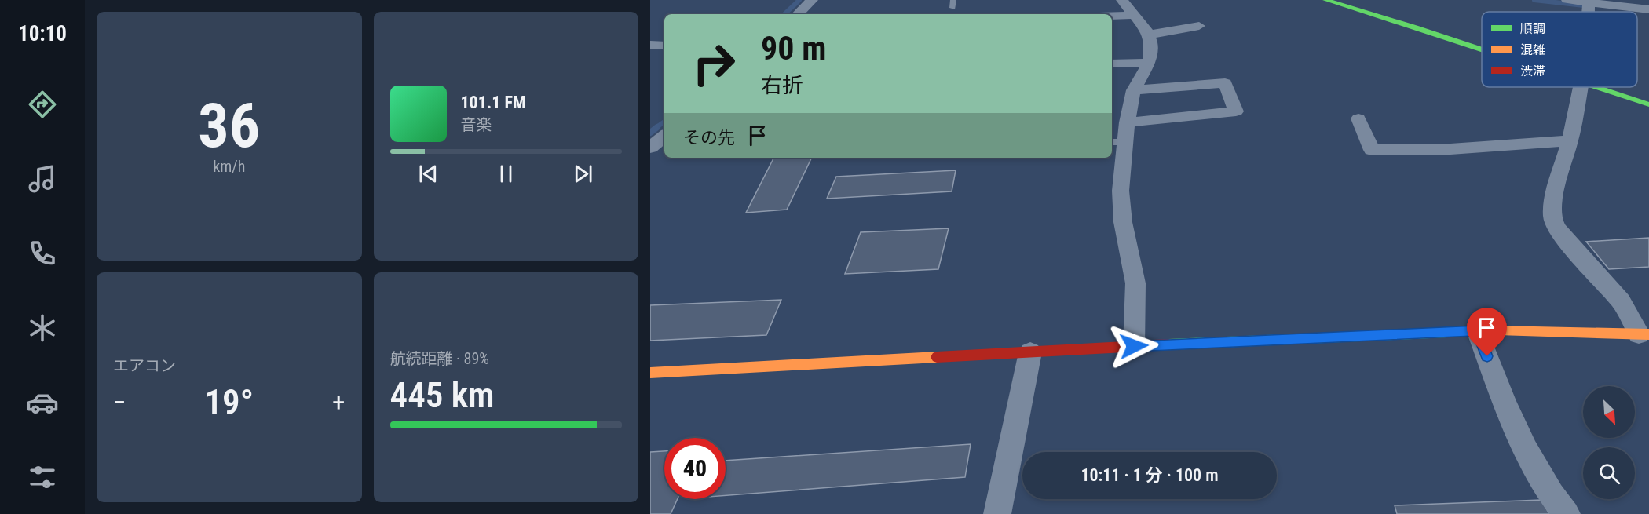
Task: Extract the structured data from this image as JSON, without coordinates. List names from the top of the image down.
{
  "legend": ["順調", "混雑", "渋滞"],
  "north": "bottom right",
  "page": {
    "tabs": "10:10",
    "tile": [
      ["36", "km/h"],
      "エアコン",
      ["航続距離 · 89%", "445 km"]
    ],
    "turn": ["90 m", "右折"],
    "song": ["101.1 FM", "音楽"],
    "then": "その先",
    "heat": ["−", "19°", "+"],
    "limit": "40",
    "trip": "10:11 · 1 分 · 100 m"
  }
}
